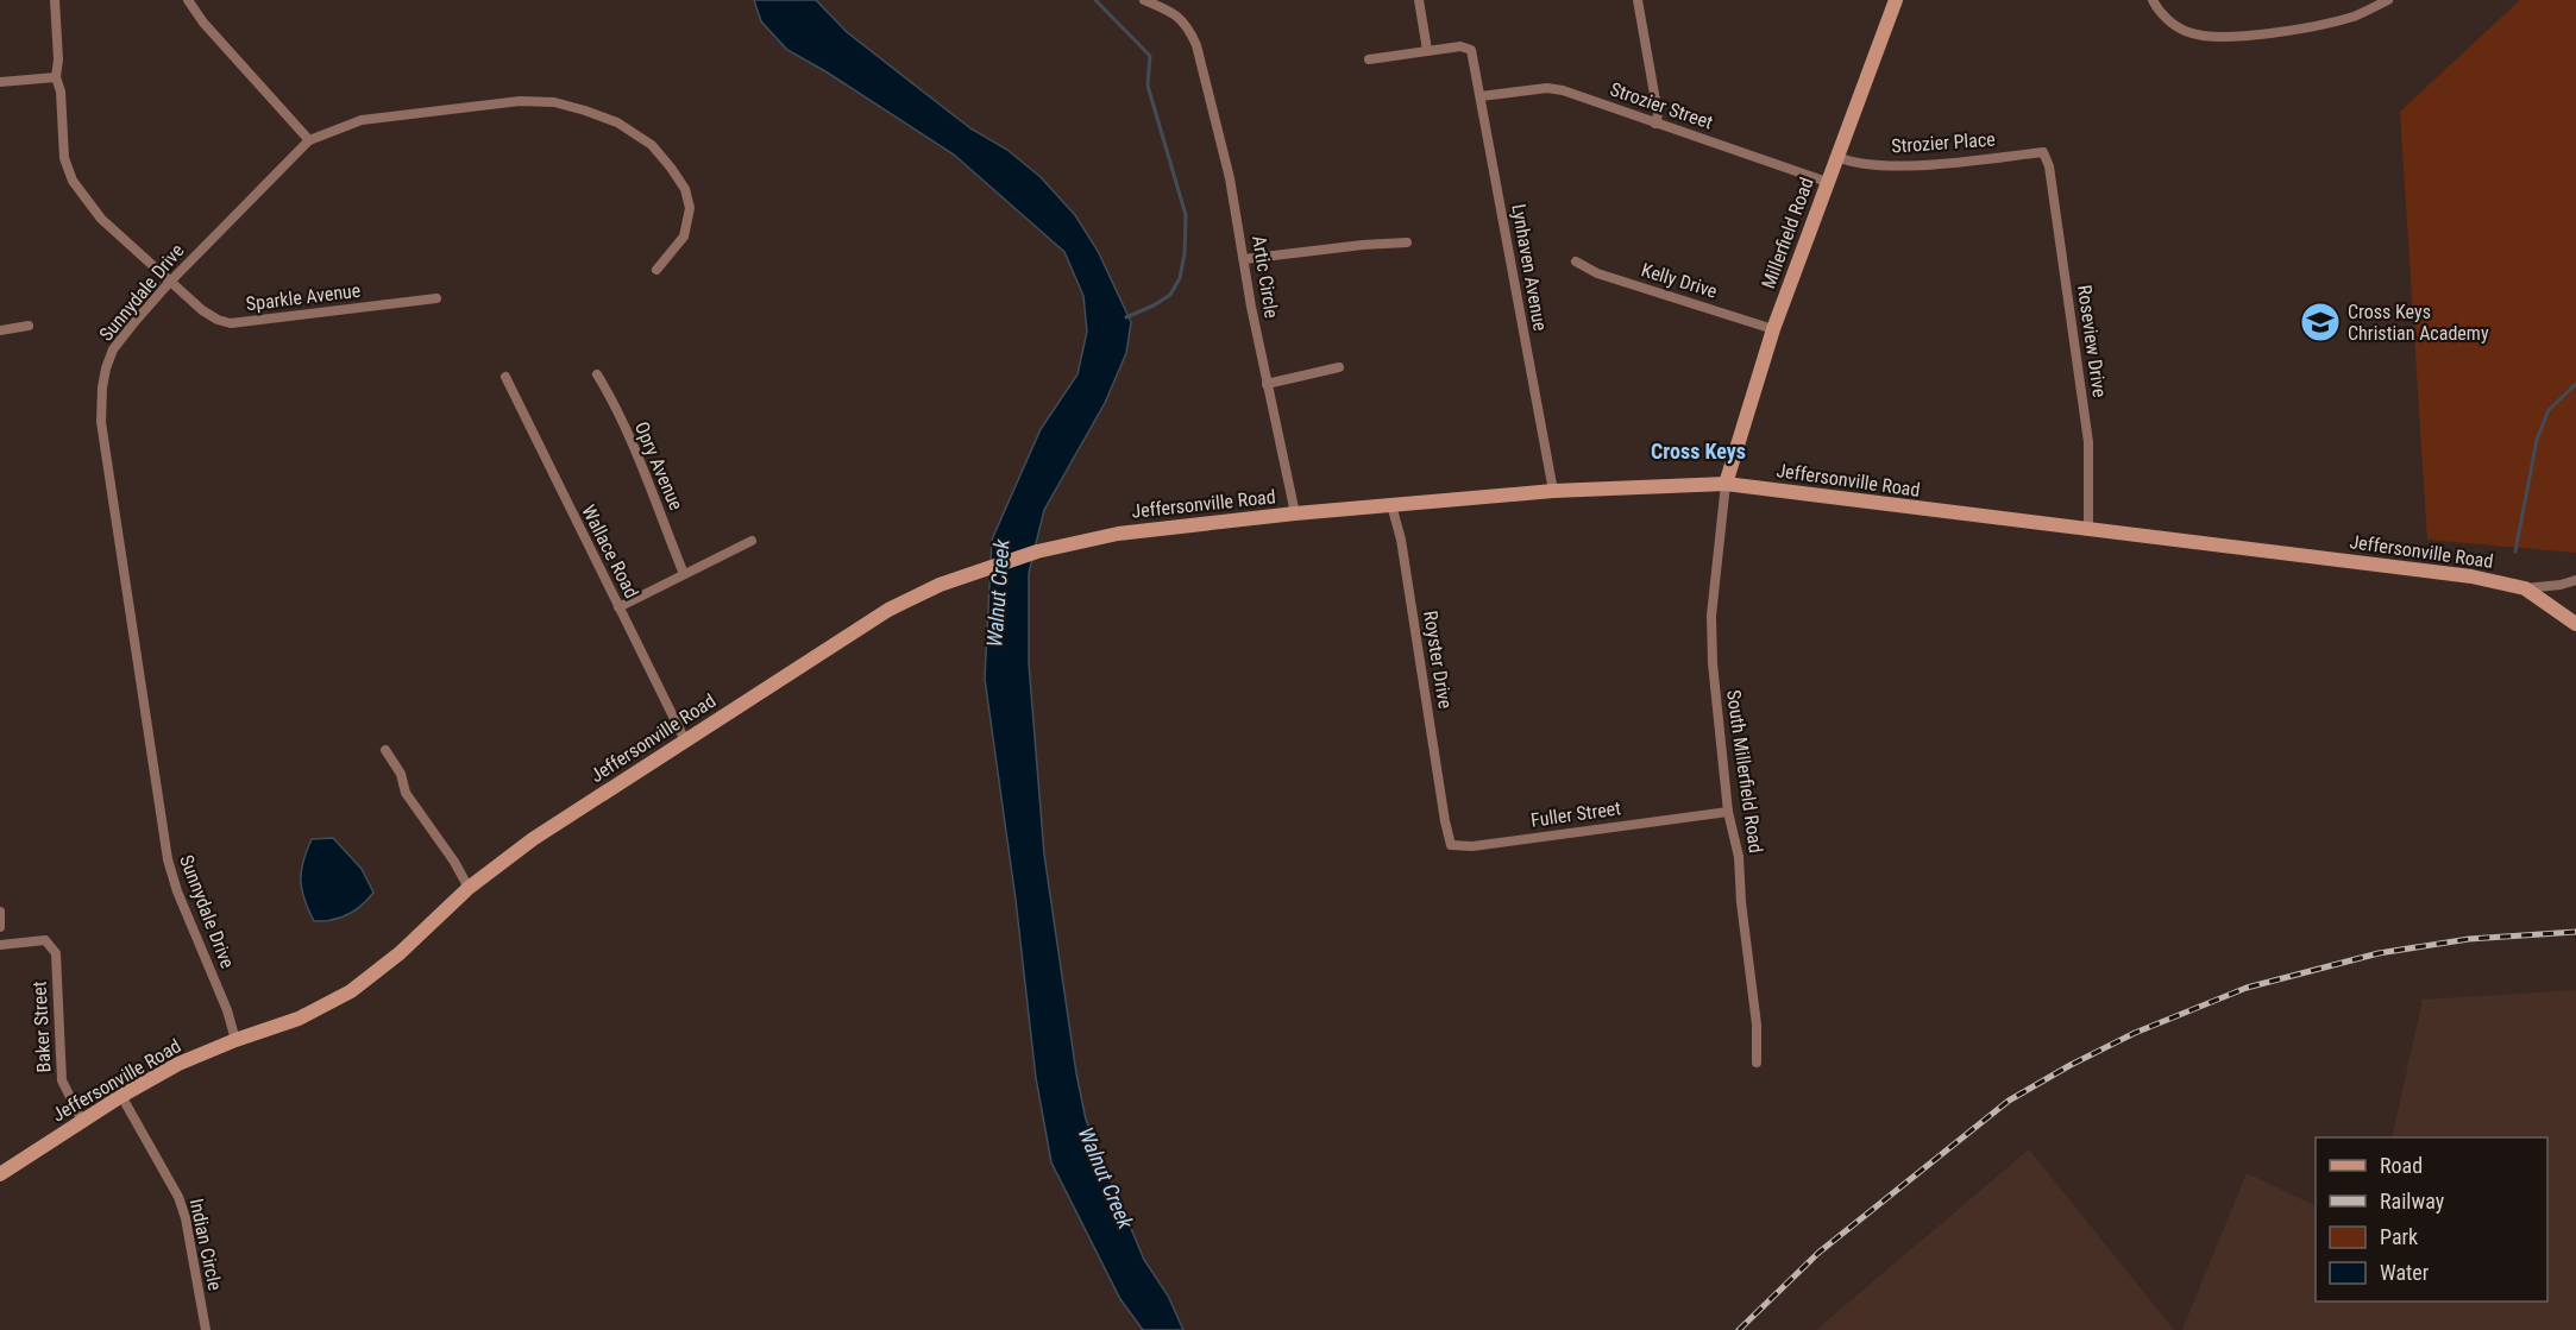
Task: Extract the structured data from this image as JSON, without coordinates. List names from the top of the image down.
{
  "streets": {
    "street": [
      "Strozier Street",
      "Strozier Place",
      "Millerfield Road",
      "Lynhaven Avenue",
      "Artic Circle",
      "Kelly Drive",
      "Sunnydale Drive",
      "Sparkle Avenue",
      "Roseview Drive",
      "Opry Avenue",
      "Jeffersonville Road",
      "Wallace Road",
      "Royster Drive",
      "South Millerfield Road",
      "Fuller Street",
      "Baker Street",
      "Indian Circle"
    ]
  },
  "crossings": [
    ["Strozier Street", "Millerfield Road"],
    ["Strozier Street", "Lynhaven Avenue"],
    ["Strozier Place", "Millerfield Road"],
    ["Strozier Place", "Roseview Drive"],
    ["Millerfield Road", "Kelly Drive"],
    ["Millerfield Road", "Jeffersonville Road"],
    ["Millerfield Road", "South Millerfield Road"],
    ["Lynhaven Avenue", "Jeffersonville Road"],
    ["Artic Circle", "Jeffersonville Road"],
    ["Sunnydale Drive", "Sparkle Avenue"],
    ["Sunnydale Drive", "Jeffersonville Road"],
    ["Roseview Drive", "Jeffersonville Road"],
    ["Jeffersonville Road", "Wallace Road"],
    ["Jeffersonville Road", "Royster Drive"],
    ["Jeffersonville Road", "South Millerfield Road"],
    ["Jeffersonville Road", "Baker Street"],
    ["Jeffersonville Road", "Indian Circle"],
    ["Royster Drive", "Fuller Street"],
    ["South Millerfield Road", "Fuller Street"]
  ],
  "districts": ["Cross Keys"],
  "water": ["Walnut Creek"],
  "places": {
    "school or university": ["Cross Keys Christian Academy"]
  },
  "legend": [
    "Road",
    "Railway",
    "Park",
    "Water"
  ]
}
